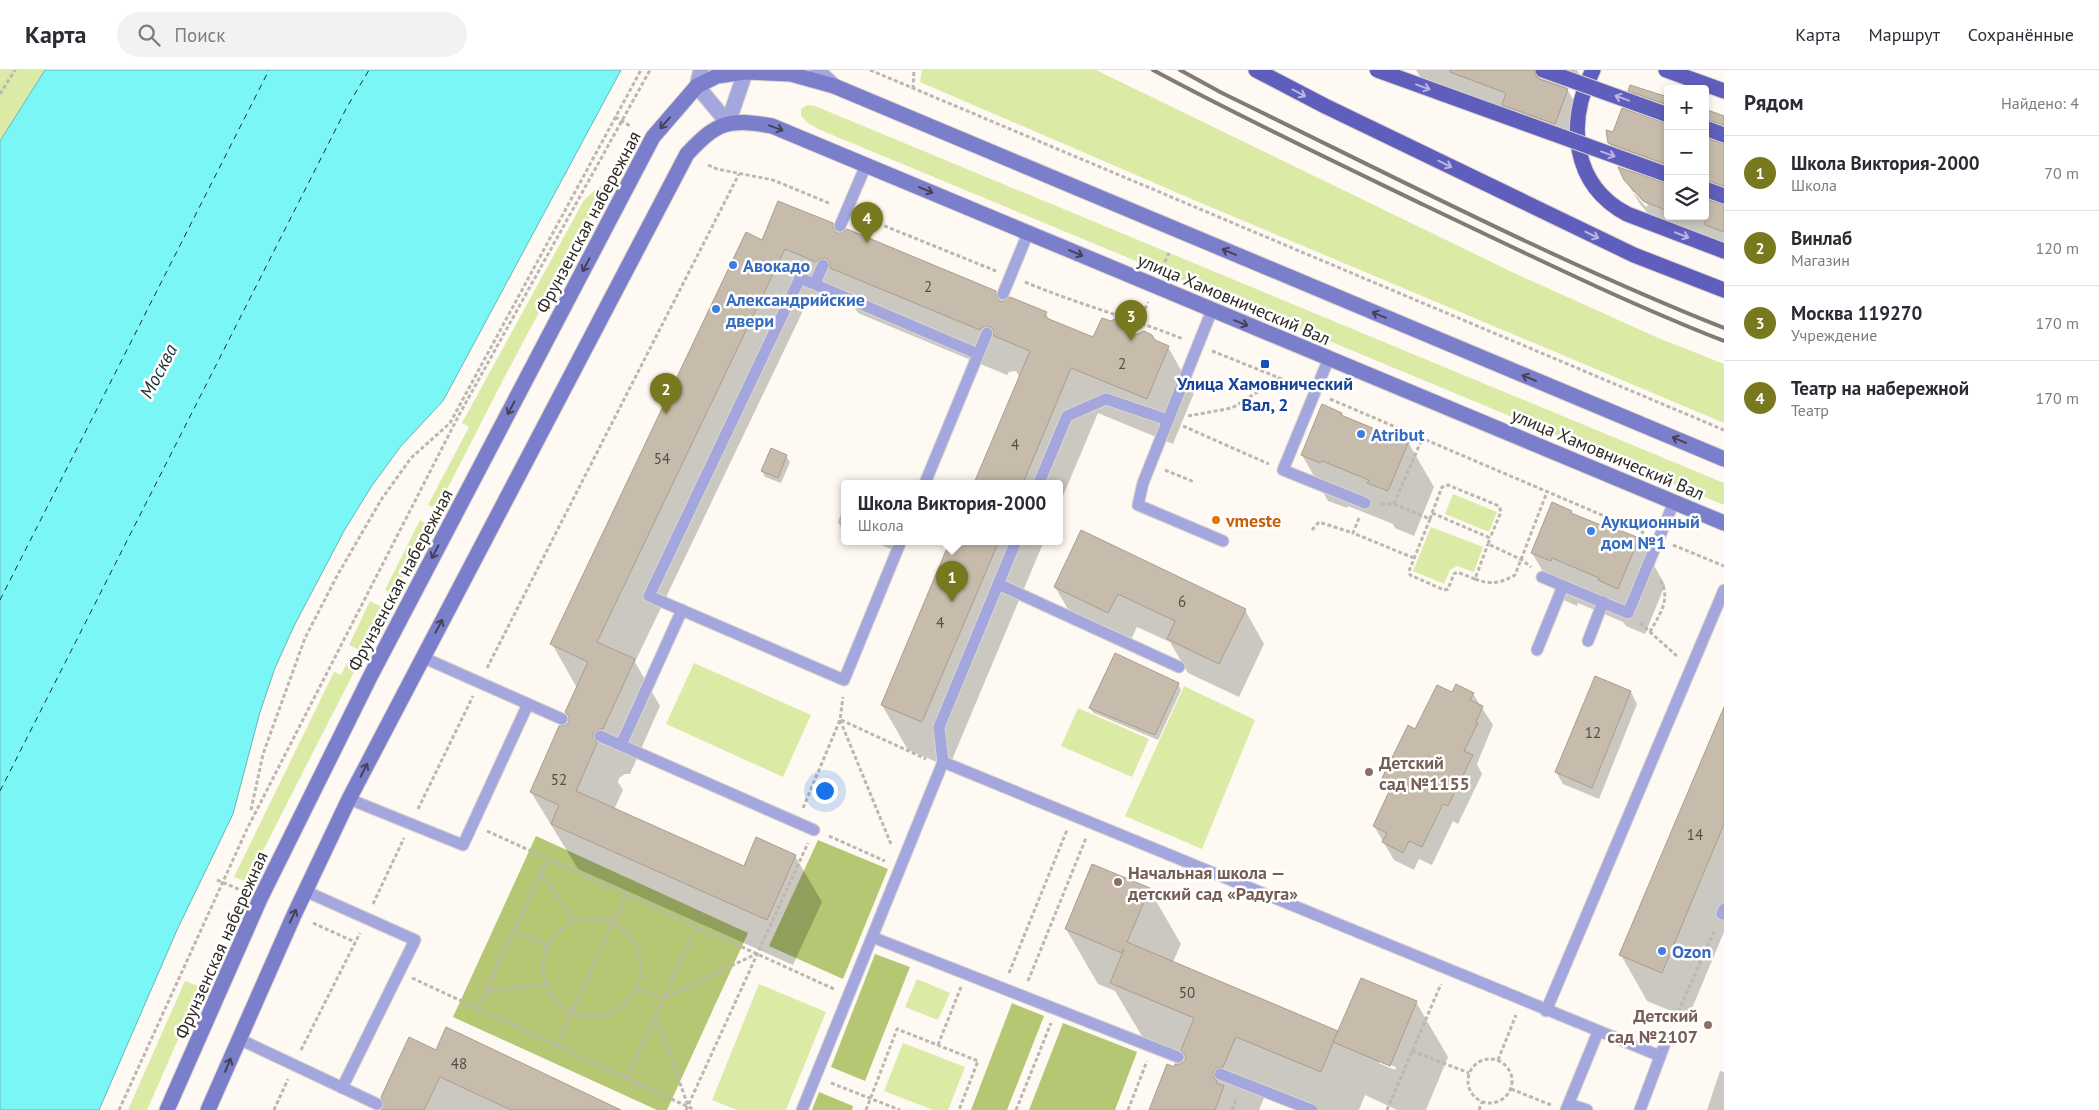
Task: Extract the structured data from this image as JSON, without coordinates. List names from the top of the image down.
{
  "streets": {
    "main road": ["Фрунзенская набережная", "улица Хамовнический Вал"]
  },
  "water": ["Москва"],
  "places": {
    "other": [
      "Авокадо",
      "Александрийские двери",
      "Atribut",
      "vmeste",
      "Аукционный дом №1",
      "Детский сад №1155",
      "Начальная школа — детский сад «Радуга»",
      "Ozon",
      "Детский сад №2107"
    ],
    "transit": ["Улица Хамовнический Вал, 2"]
  },
  "house_numbers": [
    "2",
    "2",
    "4",
    "54",
    "6",
    "4",
    "12",
    "52",
    "14",
    "50",
    "48"
  ],
  "page": {
    "header": "Карта",
    "search": "Поиск",
    "nav": ["Карта", "Маршрут", "Сохранённые"],
    "heading": ["Рядом", "Найдено: 4"],
    "map_buttons": ["+", "−"],
    "list": [
      {
        "mark": "1",
        "name": "Школа Виктория-2000",
        "note": "Школа",
        "value": "70 m"
      },
      {
        "mark": "2",
        "name": "Винлаб",
        "note": "Магазин",
        "value": "120 m"
      },
      {
        "mark": "3",
        "name": "Москва 119270",
        "note": "Учреждение",
        "value": "170 m"
      },
      {
        "mark": "4",
        "name": "Театр на набережной",
        "note": "Театр",
        "value": "170 m"
      }
    ],
    "pins": [
      "4",
      "3",
      "2",
      "1"
    ],
    "popup": ["Школа Виктория-2000", "Школа"]
  }
}
